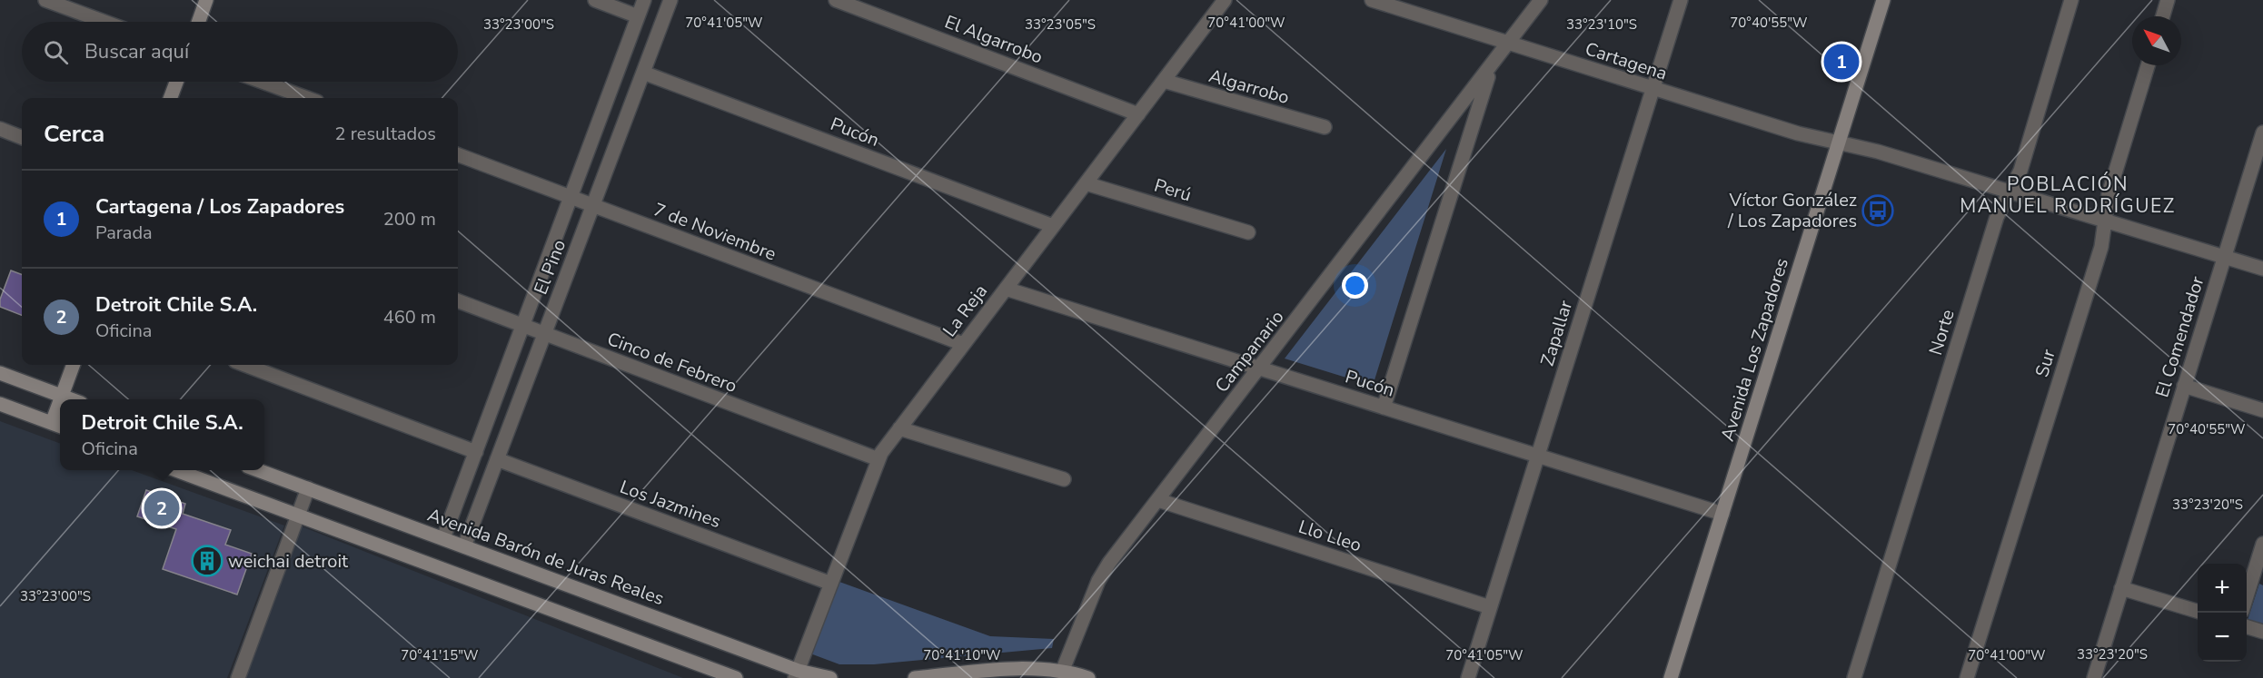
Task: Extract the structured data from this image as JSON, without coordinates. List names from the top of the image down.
{
  "streets": {
    "street": [
      "El Algarrobo",
      "Cartagena",
      "Algarrobo",
      "Pucón",
      "Perú",
      "7 de Noviembre",
      "El Pino",
      "La Reja",
      "Norte",
      "Zapallar",
      "El Comendador",
      "Avenida Los Zapadores",
      "Campanario",
      "Cinco de Febrero",
      "Sur",
      "Los Jazmines",
      "Llo Lleo",
      "Avenida Barón de Juras Reales"
    ]
  },
  "crossings": [
    ["El Algarrobo", "La Reja"],
    ["Cartagena", "Norte"],
    ["Cartagena", "Zapallar"],
    ["Cartagena", "El Comendador"],
    ["Cartagena", "Avenida Los Zapadores"],
    ["Cartagena", "Campanario"],
    ["Cartagena", "Sur"],
    ["Algarrobo", "La Reja"],
    ["Pucón", "El Pino"],
    ["Pucón", "La Reja"],
    ["Pucón", "Zapallar"],
    ["Pucón", "Avenida Los Zapadores"],
    ["Pucón", "Campanario"],
    ["Perú", "La Reja"],
    ["7 de Noviembre", "El Pino"],
    ["7 de Noviembre", "La Reja"],
    ["El Pino", "Cinco de Febrero"],
    ["El Pino", "Los Jazmines"],
    ["El Pino", "Avenida Barón de Juras Reales"],
    ["La Reja", "Cinco de Febrero"],
    ["La Reja", "Los Jazmines"],
    ["La Reja", "Avenida Barón de Juras Reales"],
    ["Zapallar", "Llo Lleo"],
    ["Campanario", "Llo Lleo"]
  ],
  "districts": ["POBLACIÓN MANUEL RODRÍGUEZ"],
  "places": {
    "bus stop": ["Víctor González / Los Zapadores"],
    "building": ["weichai detroit"]
  },
  "north": "top left",
  "page": {
    "search": "Buscar aquí",
    "pins": ["1", "2"],
    "heading": ["Cerca", "2 resultados"],
    "list": [
      {
        "mark": "1",
        "name": "Cartagena / Los Zapadores",
        "note": "Parada",
        "value": "200 m"
      },
      {
        "mark": "2",
        "name": "Detroit Chile S.A.",
        "note": "Oficina",
        "value": "460 m"
      }
    ],
    "popup": ["Detroit Chile S.A.", "Oficina"],
    "map_buttons": ["+", "−"]
  },
  "coordinates": [
    "70°41'05\"W",
    "70°41'00\"W",
    "70°40'55\"W",
    "33°23'05\"S",
    "33°23'10\"S",
    "33°23'00\"S",
    "33°23'20\"S",
    "70°41'15\"W",
    "70°41'10\"W"
  ]
}
